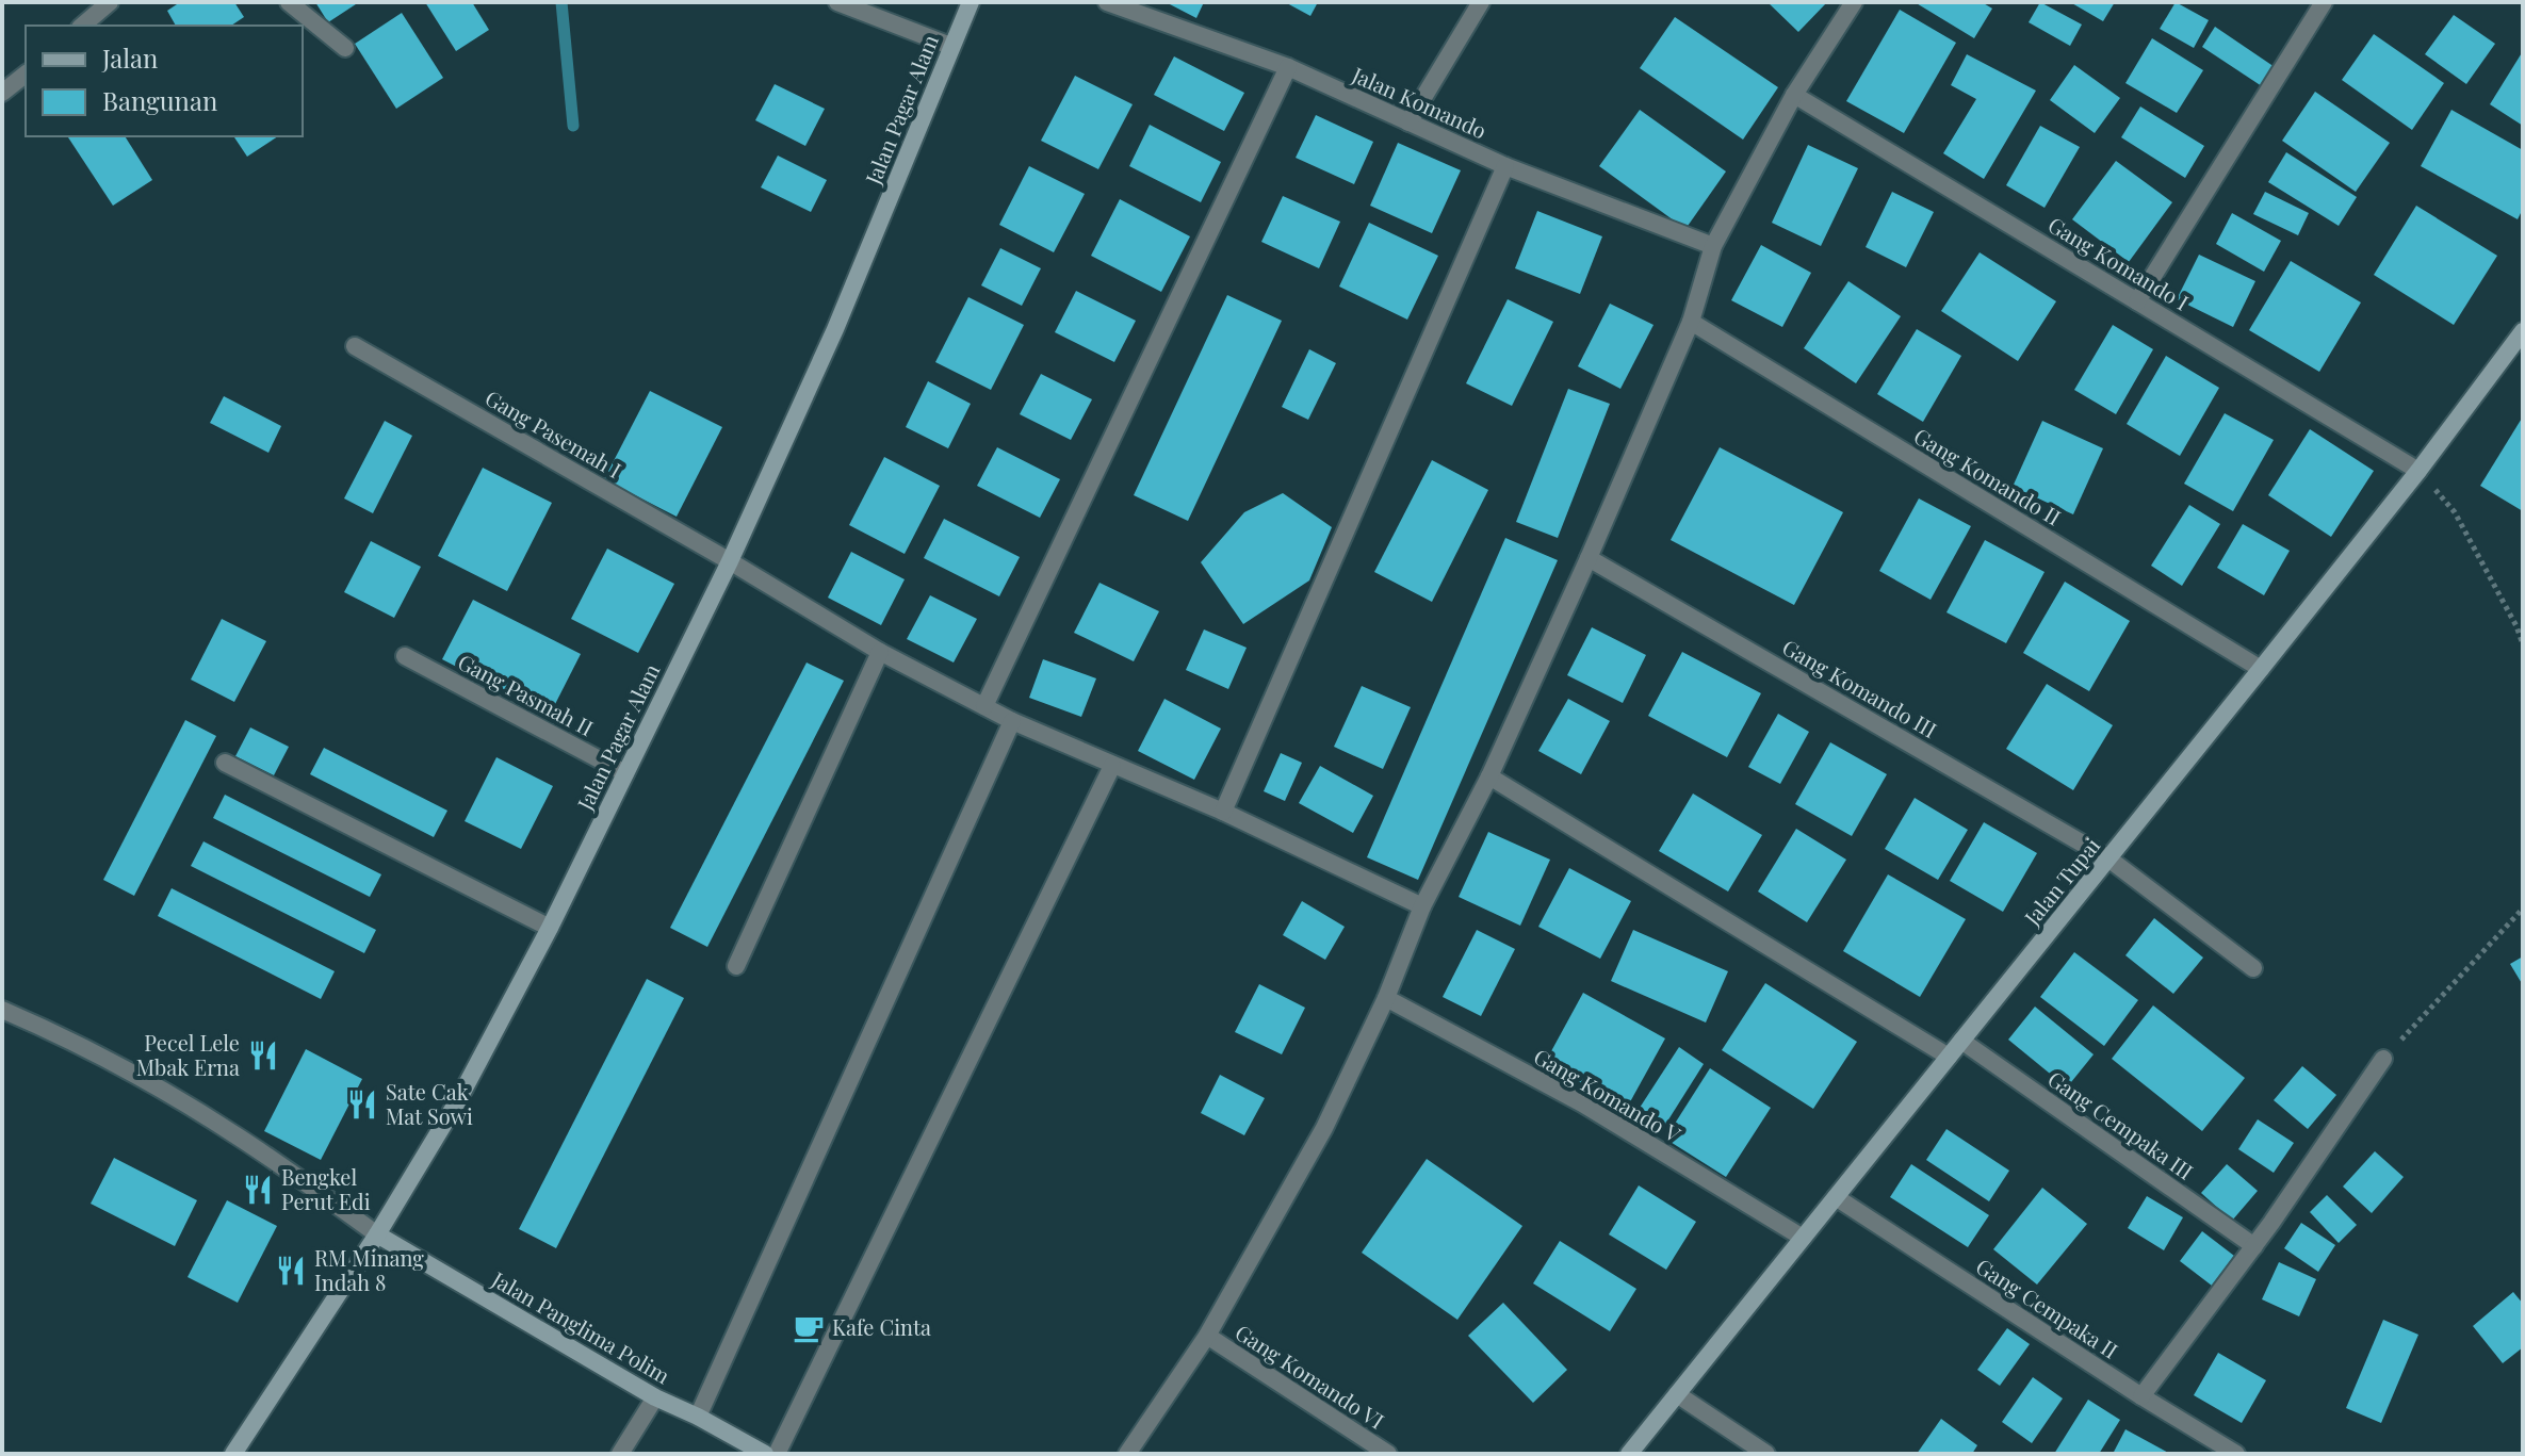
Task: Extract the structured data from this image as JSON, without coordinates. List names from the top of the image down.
{
  "streets": {
    "street": [
      "Jalan Komando",
      "Jalan Pagar Alam",
      "Gang Komando I",
      "Gang Pasemah I",
      "Gang Komando II",
      "Gang Komando III",
      "Gang Pasmah II",
      "Jalan Tupai",
      "Gang Komando V",
      "Gang Cempaka III",
      "Gang Cempaka II",
      "Jalan Panglima Polim",
      "Gang Komando VI"
    ]
  },
  "crossings": [
    ["Jalan Pagar Alam", "Gang Pasemah I"],
    ["Jalan Pagar Alam", "Gang Pasmah II"],
    ["Jalan Pagar Alam", "Jalan Panglima Polim"],
    ["Gang Komando I", "Jalan Tupai"],
    ["Gang Komando II", "Jalan Tupai"],
    ["Gang Komando III", "Jalan Tupai"],
    ["Jalan Tupai", "Gang Komando V"],
    ["Jalan Tupai", "Gang Cempaka III"],
    ["Jalan Tupai", "Gang Cempaka II"]
  ],
  "places": {
    "restaurant": [
      "Pecel Lele Mbak Erna",
      "Sate Cak Mat Sowi",
      "Bengkel Perut Edi",
      "RM Minang Indah 8"
    ],
    "cafe": ["Kafe Cinta"]
  },
  "legend": ["Jalan", "Bangunan"]
}
